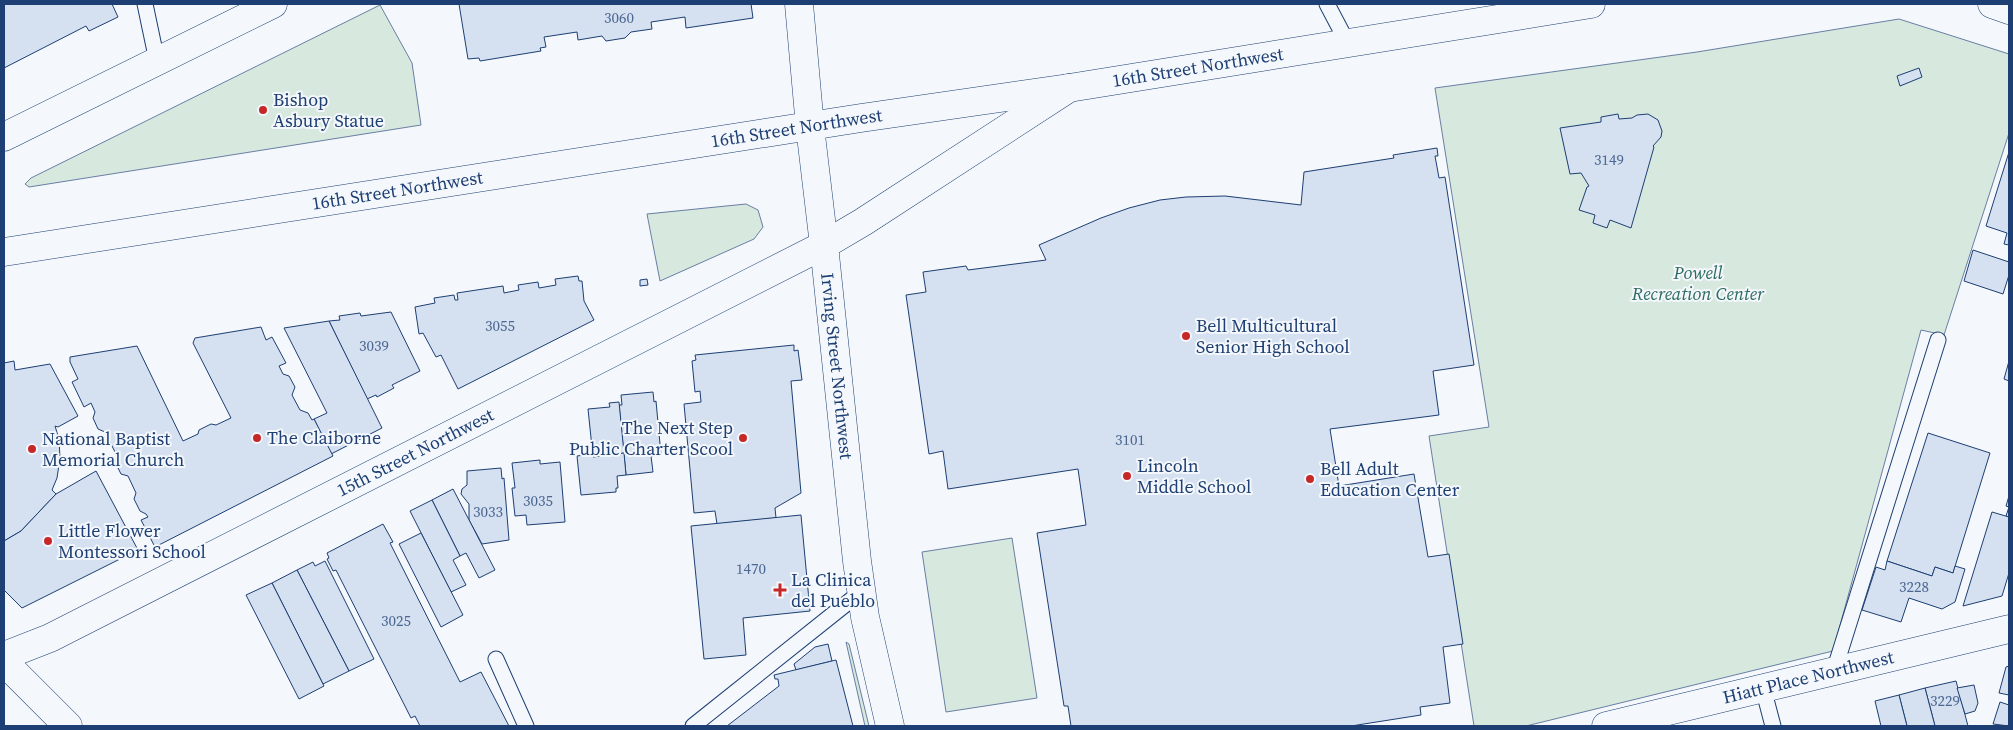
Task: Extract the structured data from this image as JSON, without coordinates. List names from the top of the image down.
{
  "streets": {
    "main road": [
      "16th Street Northwest",
      "Irving Street Northwest",
      "15th Street Northwest",
      "Hiatt Place Northwest"
    ]
  },
  "crossings": [
    ["16th Street Northwest", "Irving Street Northwest"],
    ["16th Street Northwest", "15th Street Northwest"],
    ["Irving Street Northwest", "15th Street Northwest"]
  ],
  "parks": ["Powell Recreation Center"],
  "places": {
    "other": [
      "Bishop Asbury Statue",
      "Bell Multicultural Senior High School",
      "The Claiborne",
      "The Next Step Public Charter Scool",
      "National Baptist Memorial Church",
      "Lincoln Middle School",
      "Bell Adult Education Center",
      "Little Flower Montessori School"
    ],
    "health": ["La Clinica del Pueblo"]
  },
  "house_numbers": [
    "3060",
    "3149",
    "3055",
    "3039",
    "3101",
    "3035",
    "3033",
    "1470",
    "3228",
    "3025",
    "3229"
  ]
}
